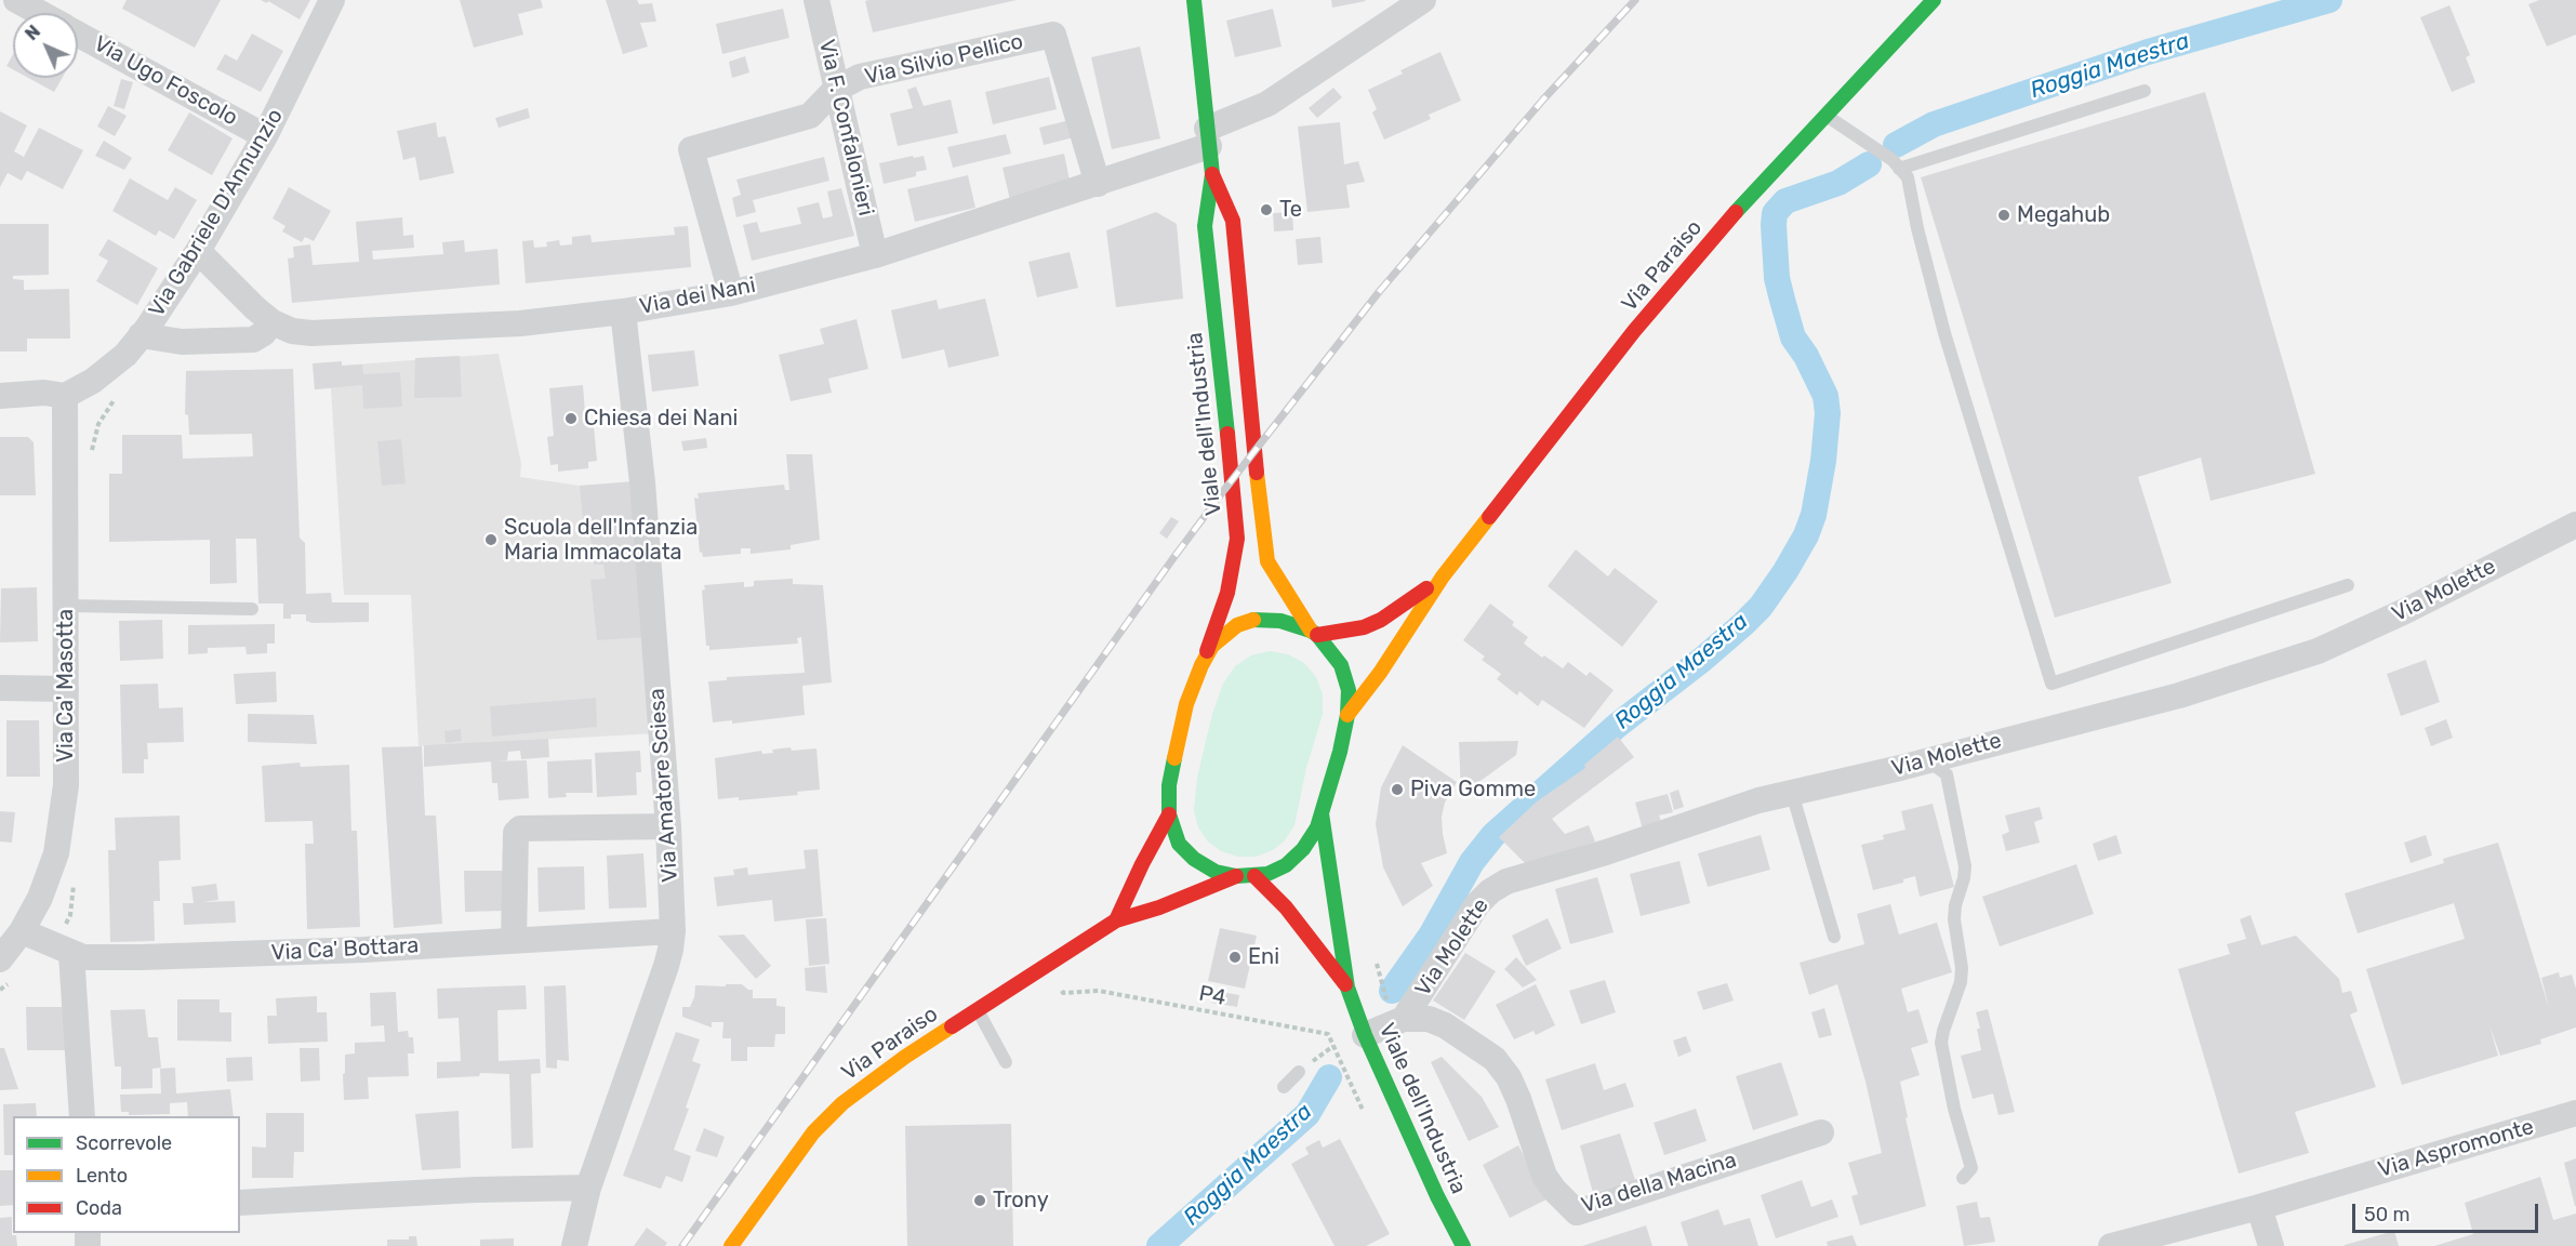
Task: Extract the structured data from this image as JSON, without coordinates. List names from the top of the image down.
{
  "streets": {
    "main road": ["Via Paraiso", "Viale dell'Industria"],
    "street": [
      "Via Silvio Pellico",
      "Via Ugo Foscolo",
      "Via F. Confalonieri",
      "Via Gabriele D'Annunzio",
      "Via dei Nani",
      "Via Molette",
      "Via Ca' Masotta",
      "Via Amatore Sciesa",
      "Via Ca' Bottara",
      "Via Aspromonte",
      "Via della Macina"
    ],
    "path": ["P4"]
  },
  "crossings": [
    ["Via Silvio Pellico", "Via F. Confalonieri"],
    ["Via Silvio Pellico", "Via dei Nani"],
    ["Via Ugo Foscolo", "Via Gabriele D'Annunzio"],
    ["Via F. Confalonieri", "Via dei Nani"],
    ["Via Gabriele D'Annunzio", "Via dei Nani"],
    ["Via Gabriele D'Annunzio", "Via Ca' Masotta"],
    ["Via Paraiso", "Viale dell'Industria"],
    ["Via Paraiso", "P4"],
    ["Via dei Nani", "Viale dell'Industria"],
    ["Via dei Nani", "Via Amatore Sciesa"],
    ["Via Molette", "Via della Macina"],
    ["Via Ca' Masotta", "Via Ca' Bottara"],
    ["Via Amatore Sciesa", "Via Ca' Bottara"]
  ],
  "water": ["Roggia Maestra"],
  "places": [
    "Te",
    "Megahub",
    "Chiesa dei Nani",
    "Scuola dell'Infanzia Maria Immacolata",
    "Piva Gomme",
    "Eni",
    "Trony"
  ],
  "legend": ["Scorrevole", "Lento", "Coda"],
  "scale_bar": "50 m",
  "north": "top left"
}
